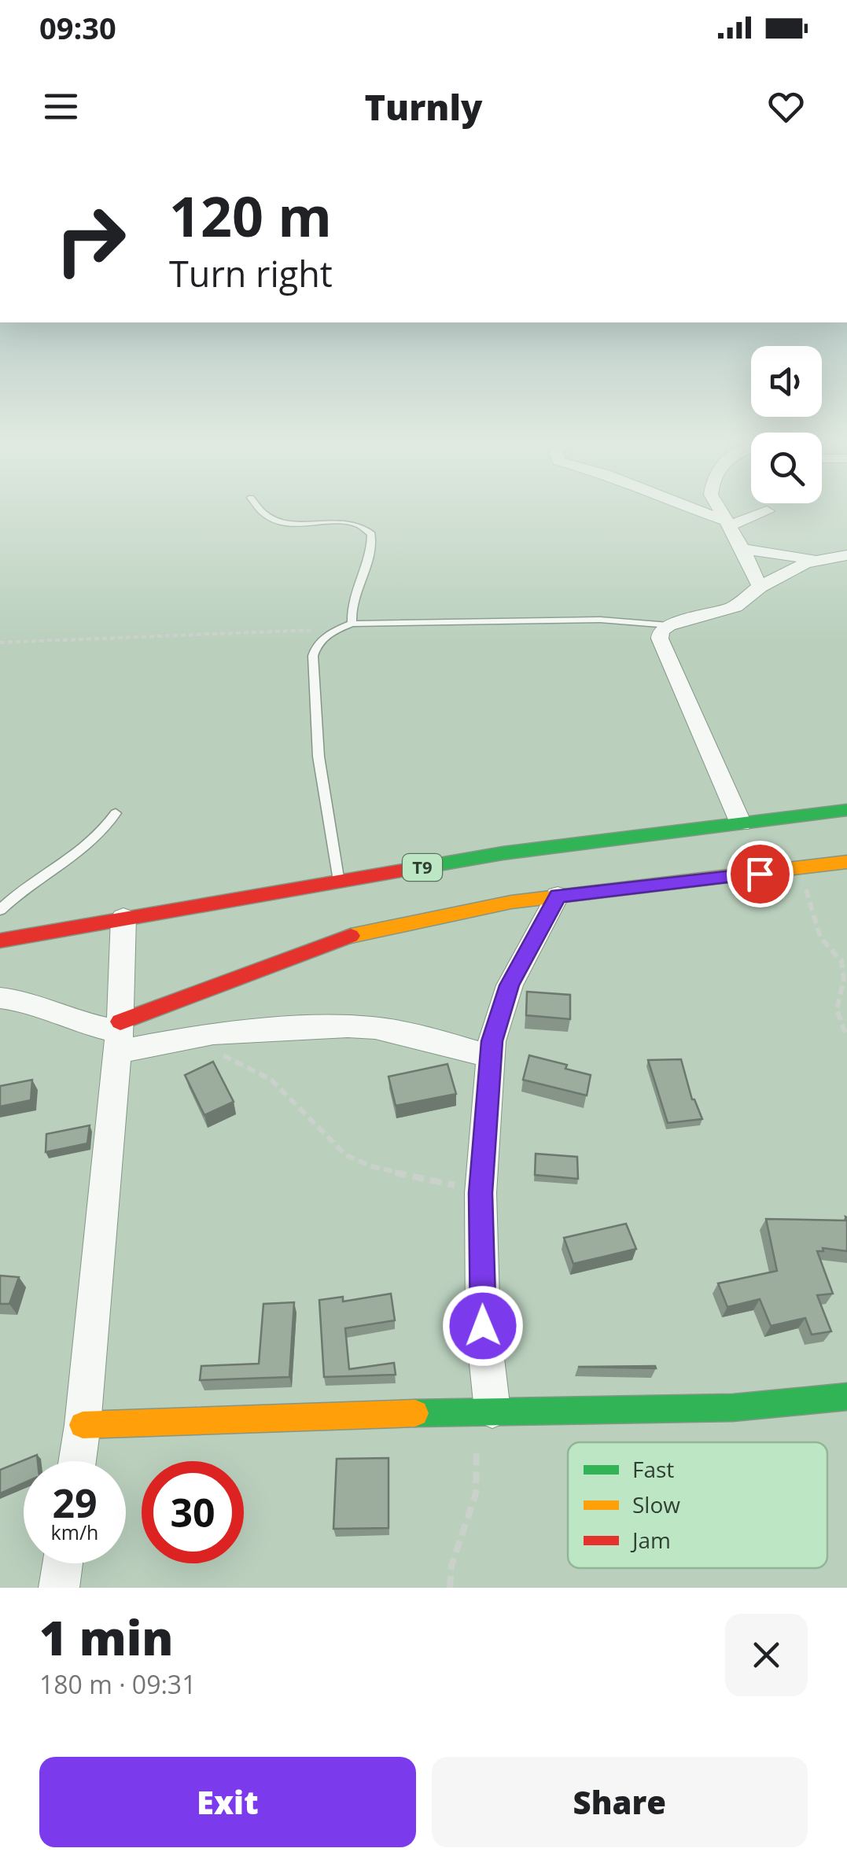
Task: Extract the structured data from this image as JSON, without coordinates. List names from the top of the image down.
{
  "streets": {
    "main road": ["T9"]
  },
  "legend": ["Fast", "Slow", "Jam"],
  "page": {
    "status": "09:30",
    "header": "Turnly",
    "turn": ["120 m", "Turn right"],
    "speed": "29 km/h",
    "limit": "30",
    "heading": ["1 min", "180 m · 09:31"],
    "buttons": ["Exit", "Share"]
  }
}
